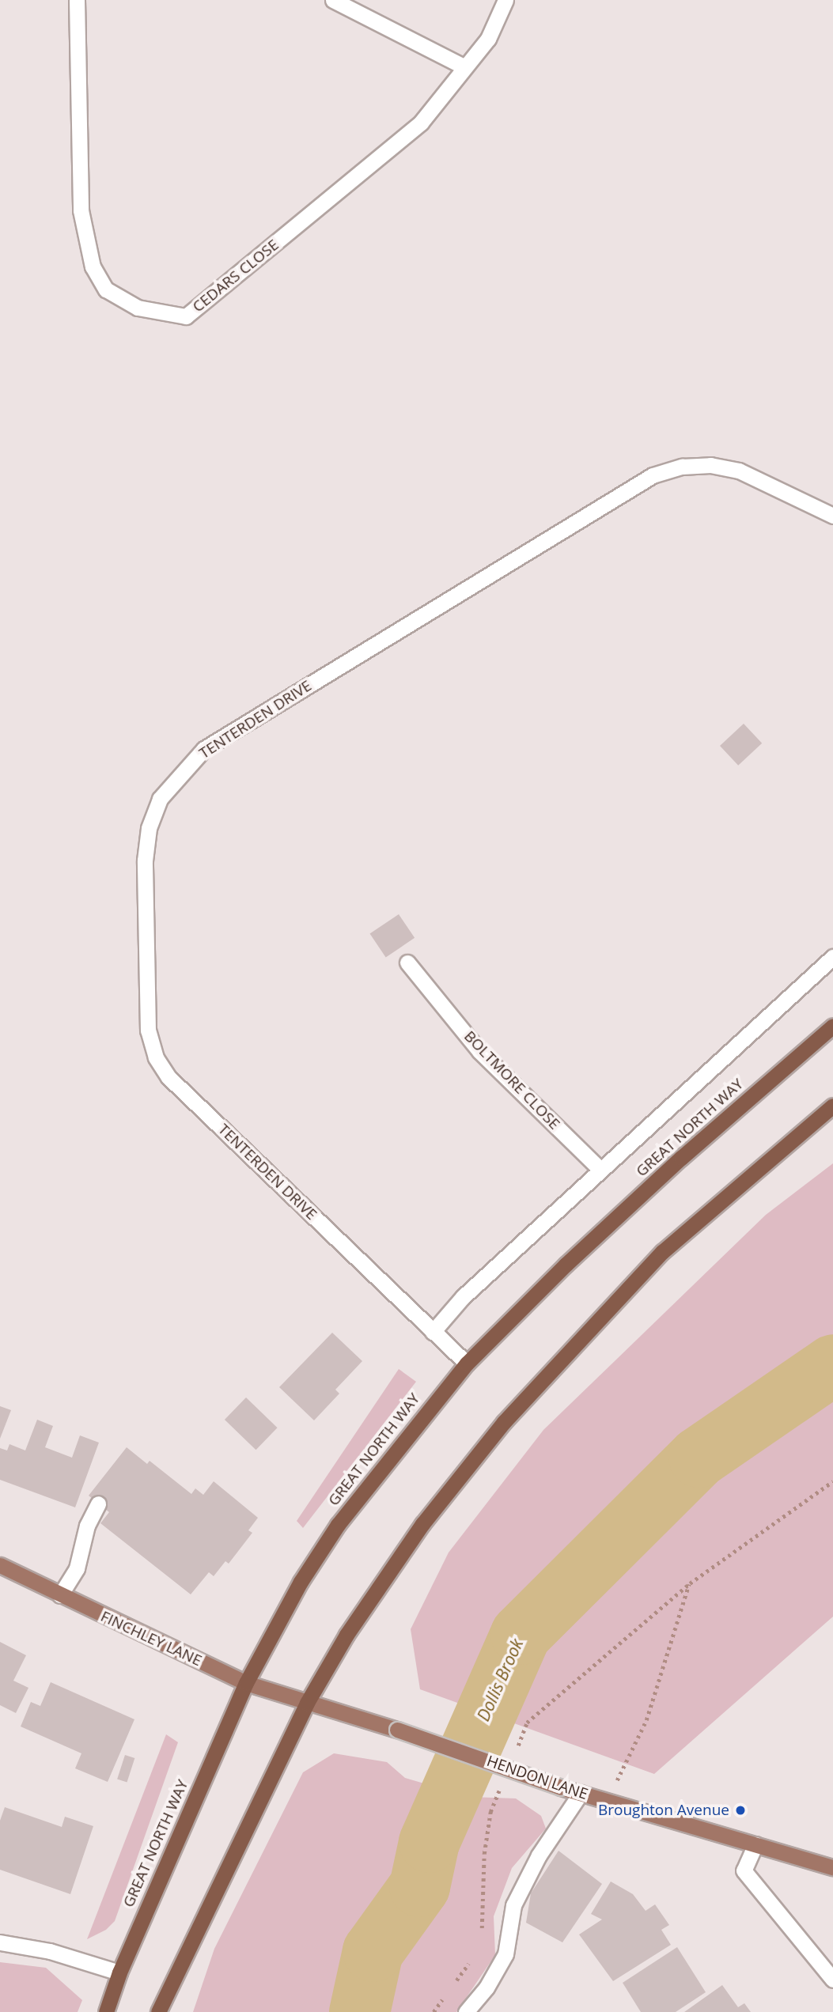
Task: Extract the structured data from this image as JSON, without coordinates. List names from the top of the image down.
{
  "streets": {
    "highway": ["GREAT NORTH WAY"],
    "main road": ["FINCHLEY LANE", "HENDON LANE"],
    "street": ["CEDARS CLOSE", "TENTERDEN DRIVE", "BOLTMORE CLOSE"]
  },
  "crossings": [
    ["TENTERDEN DRIVE", "GREAT NORTH WAY"],
    ["BOLTMORE CLOSE", "GREAT NORTH WAY"],
    ["GREAT NORTH WAY", "FINCHLEY LANE"],
    ["FINCHLEY LANE", "HENDON LANE"]
  ],
  "water": ["Dollis Brook"],
  "places": ["Broughton Avenue"]
}
